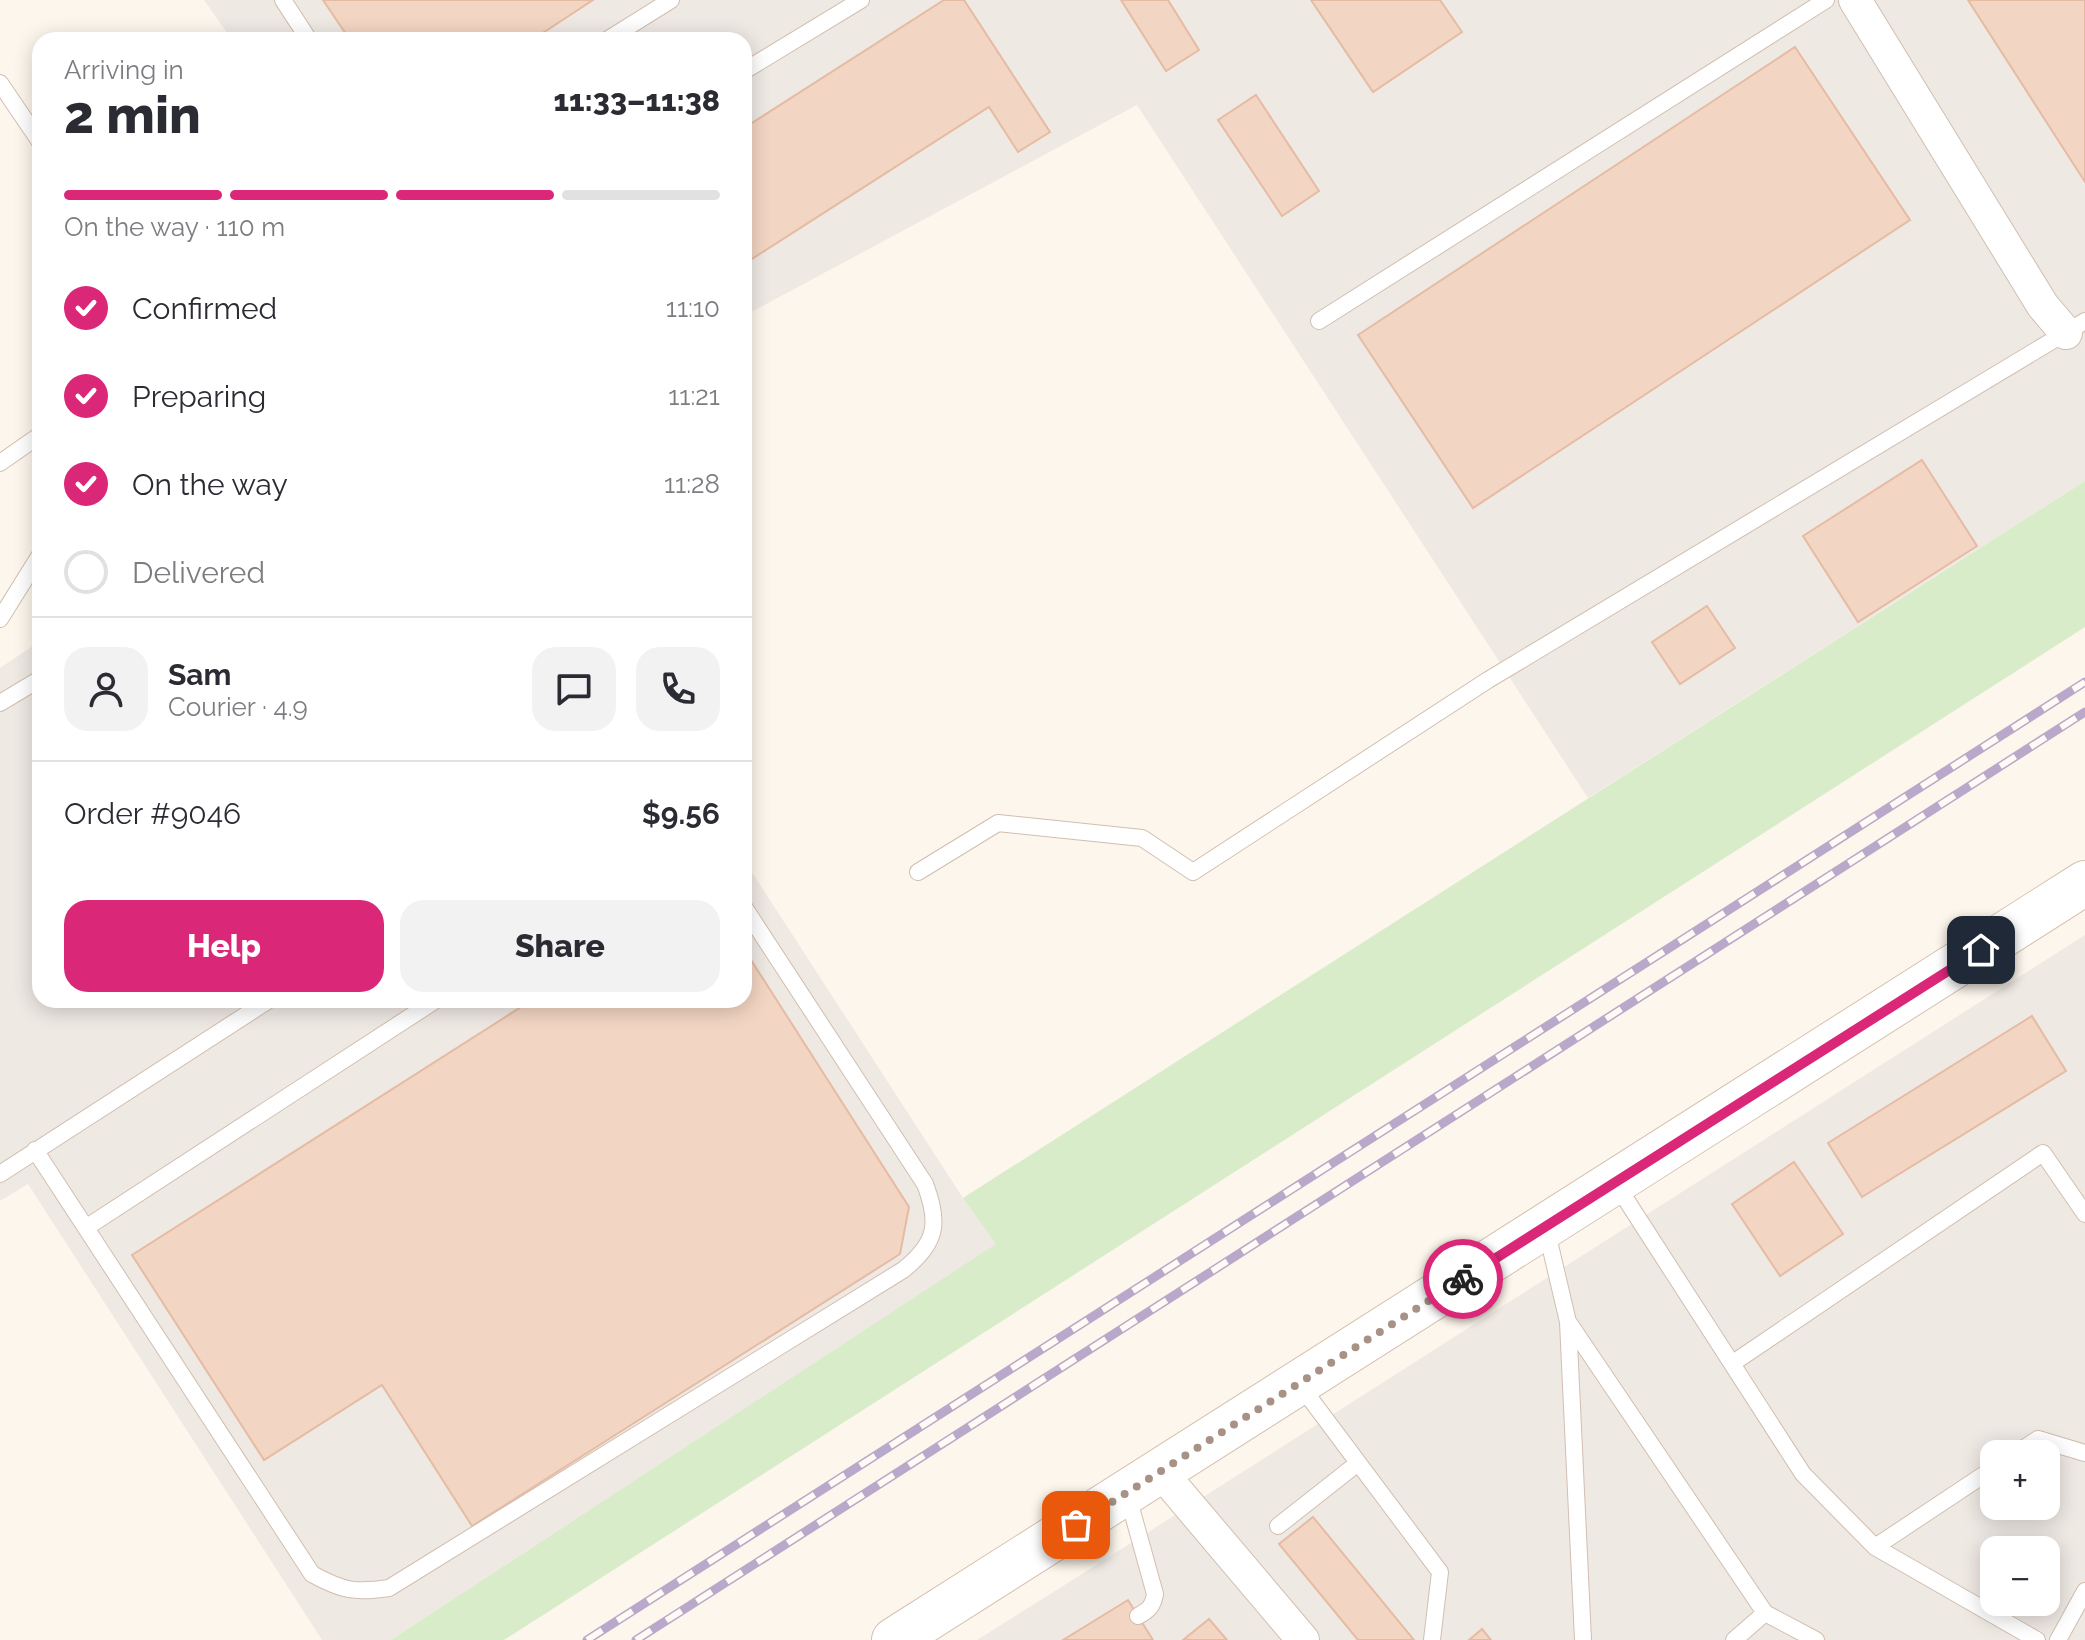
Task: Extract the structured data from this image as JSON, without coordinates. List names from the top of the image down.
{
  "page": {
    "heading": ["2 min", "Arriving in", "11:33–11:38"],
    "panel": [
      "Sam",
      "Courier · 4.9",
      "Order #9046",
      "$9.56"
    ],
    "bar": "On the way · 110 m",
    "list": [
      ["Confirmed", "11:10"],
      ["Preparing", "11:21"],
      ["On the way", "11:28"],
      "Delivered"
    ],
    "buttons": ["Help", "Share"],
    "map_buttons": ["+", "−"]
  }
}
